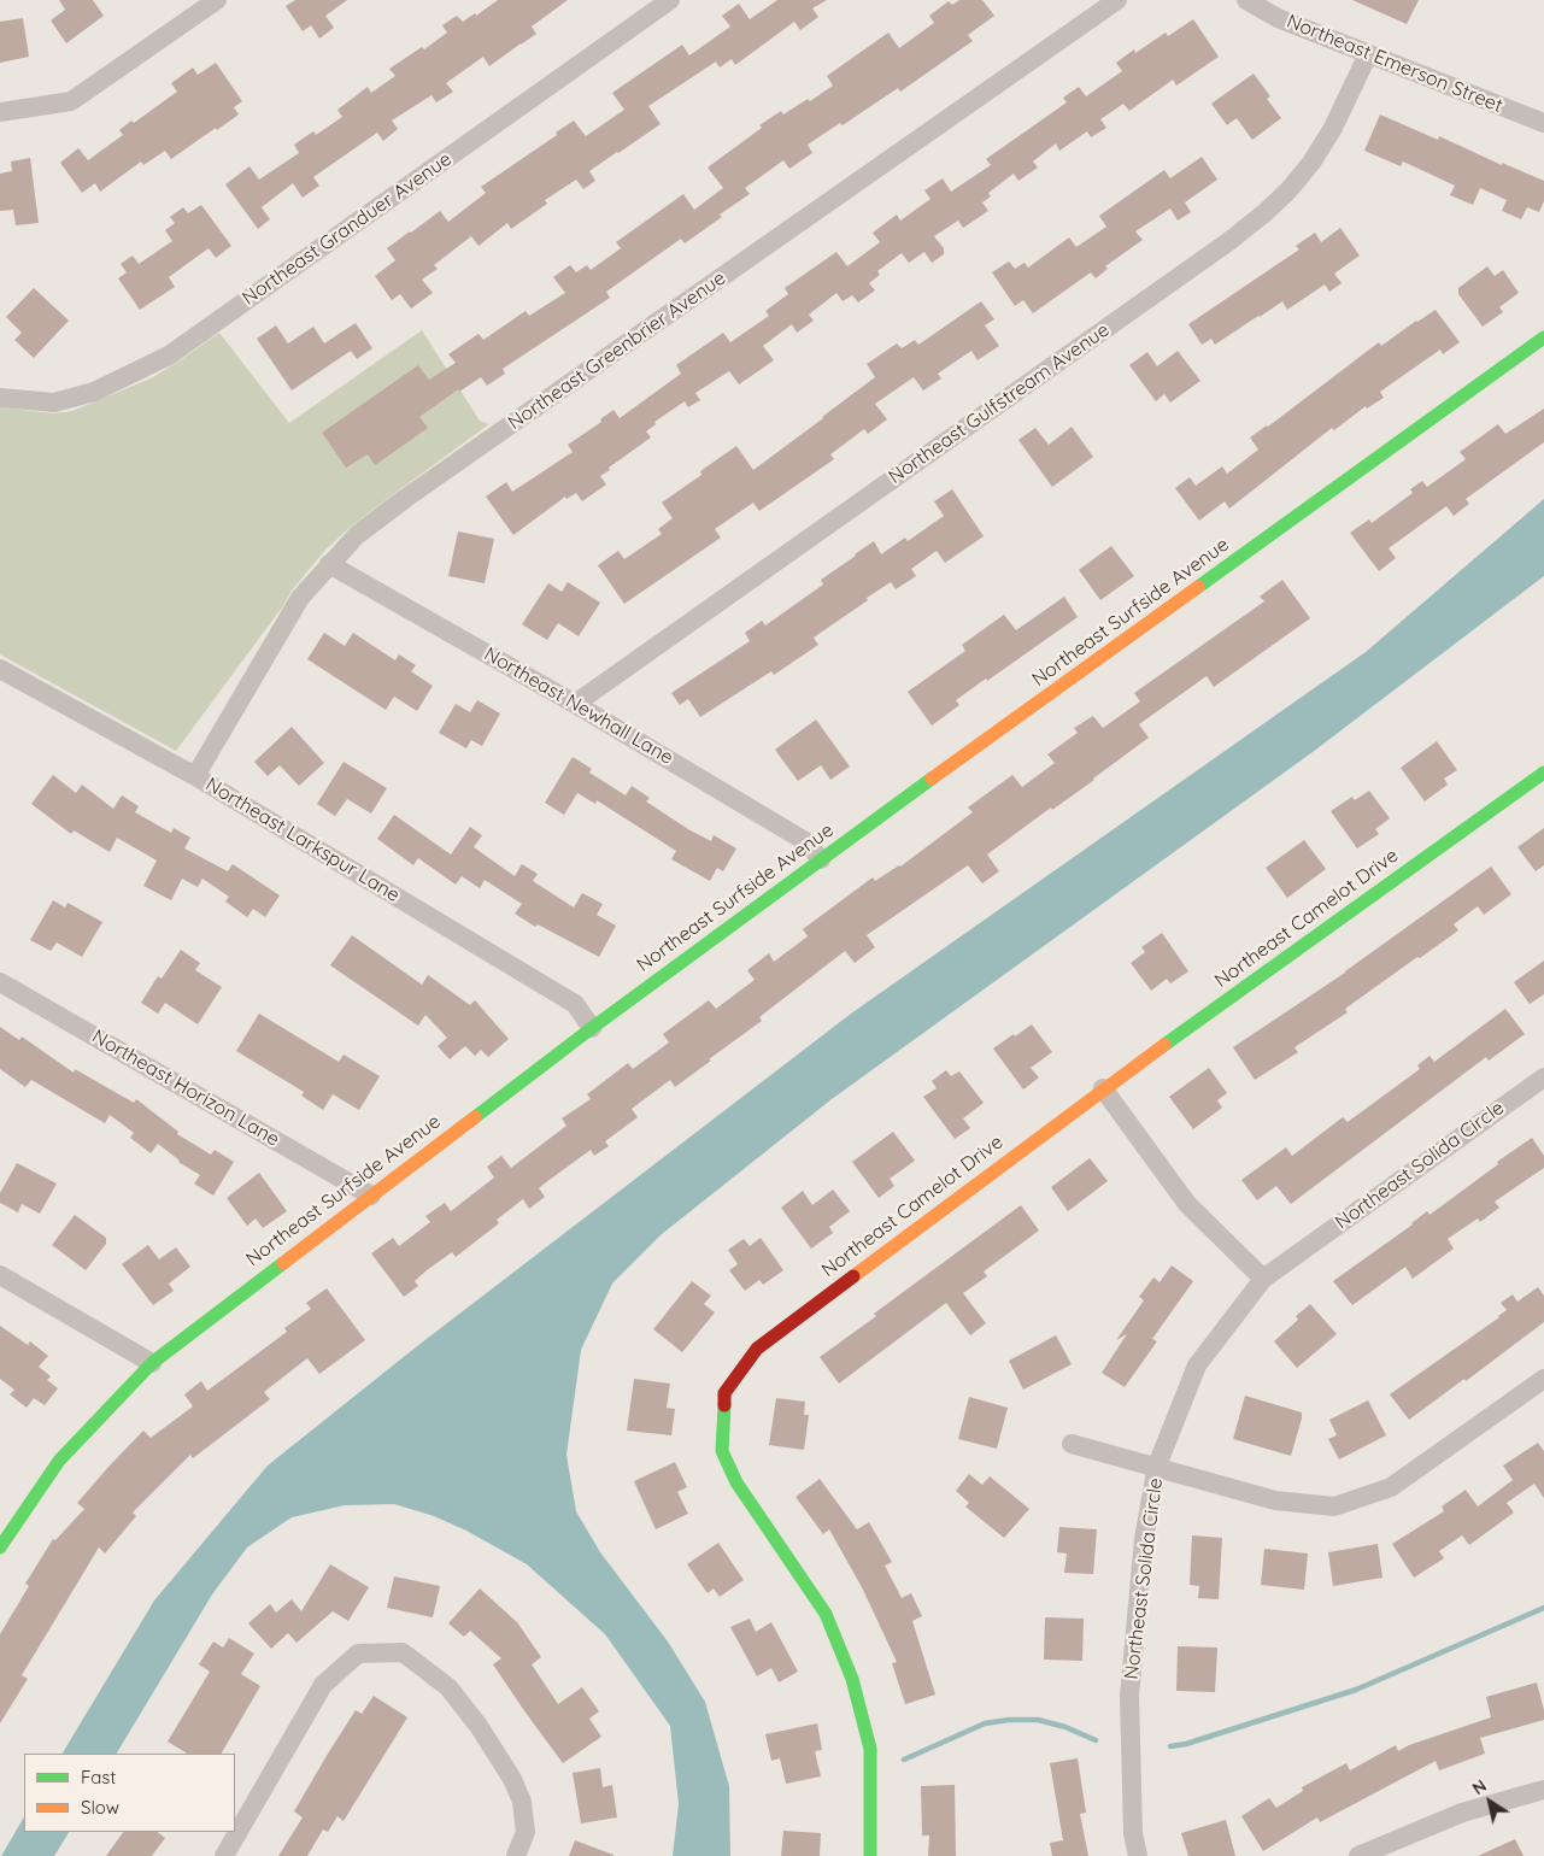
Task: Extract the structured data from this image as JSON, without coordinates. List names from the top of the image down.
{
  "streets": {
    "street": [
      "Northeast Emerson Street",
      "Northeast Granduer Avenue",
      "Northeast Greenbrier Avenue",
      "Northeast Gulfstream Avenue",
      "Northeast Surfside Avenue",
      "Northeast Newhall Lane",
      "Northeast Larkspur Lane",
      "Northeast Camelot Drive",
      "Northeast Horizon Lane",
      "Northeast Solida Circle"
    ]
  },
  "crossings": [
    ["Northeast Emerson Street", "Northeast Gulfstream Avenue"],
    ["Northeast Greenbrier Avenue", "Northeast Newhall Lane"],
    ["Northeast Greenbrier Avenue", "Northeast Larkspur Lane"],
    ["Northeast Gulfstream Avenue", "Northeast Newhall Lane"],
    ["Northeast Surfside Avenue", "Northeast Newhall Lane"],
    ["Northeast Surfside Avenue", "Northeast Larkspur Lane"],
    ["Northeast Surfside Avenue", "Northeast Horizon Lane"]
  ],
  "legend": ["Fast", "Slow"],
  "north": "top left"
}
